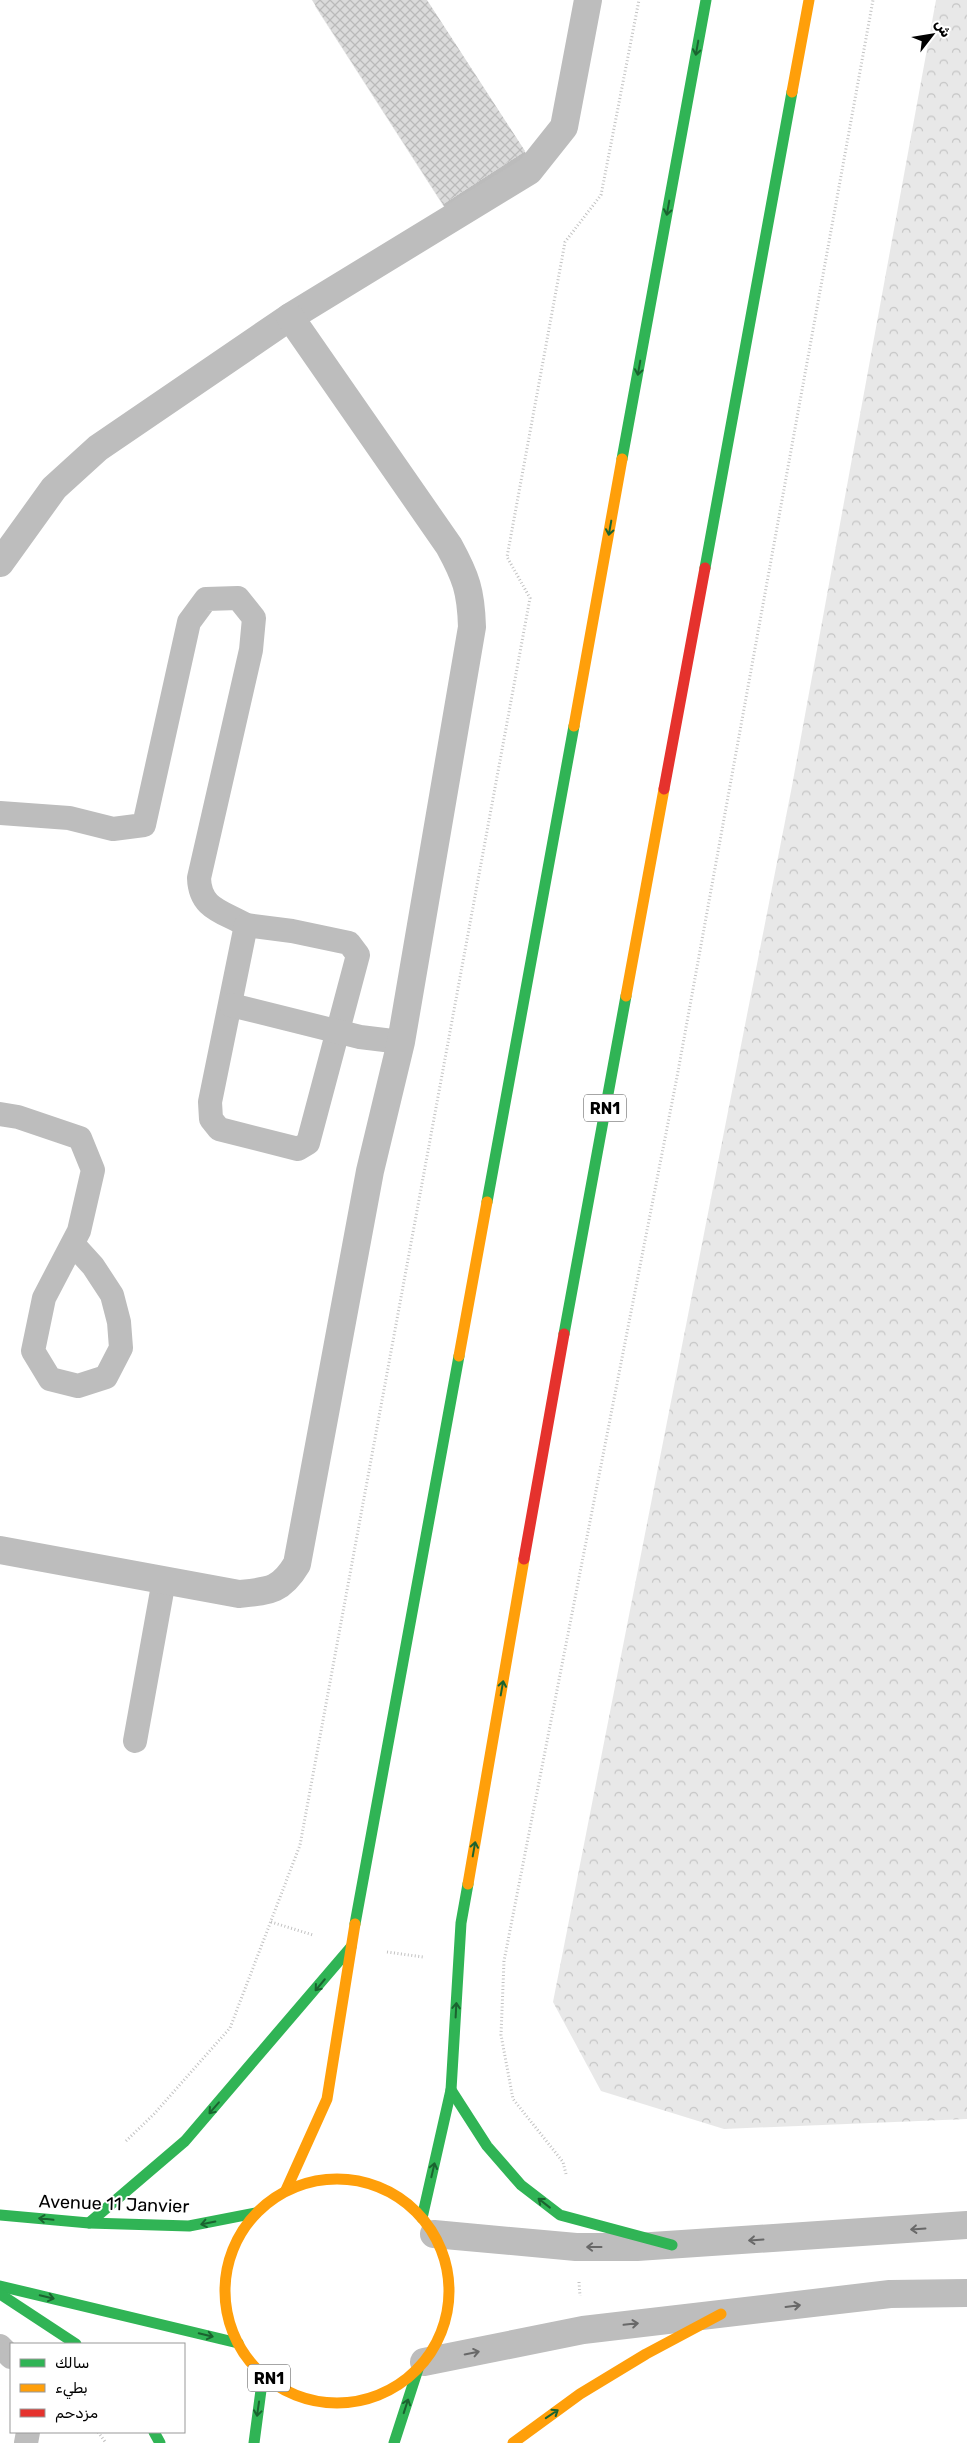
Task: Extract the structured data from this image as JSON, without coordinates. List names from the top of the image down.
{
  "streets": {
    "main road": ["RN1", "Avenue 11 Janvier"]
  },
  "crossings": [
    ["RN1", "Avenue 11 Janvier"]
  ],
  "legend": ["سالك", "بطيء", "مزدحم"],
  "north": "top right"
}
